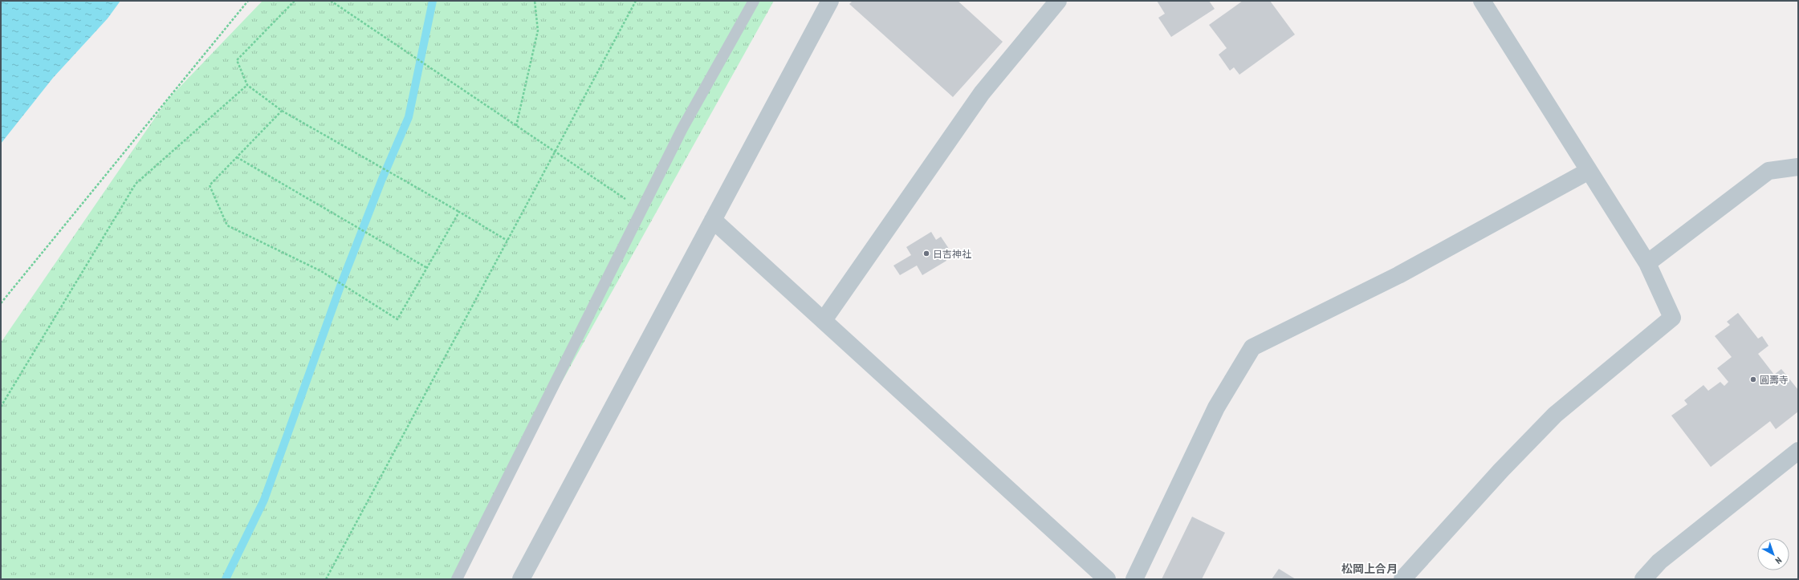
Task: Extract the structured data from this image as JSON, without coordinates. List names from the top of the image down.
{
  "districts": ["松岡上合月"],
  "places": ["日吉神社", "圓壽寺"],
  "north": "bottom right"
}
